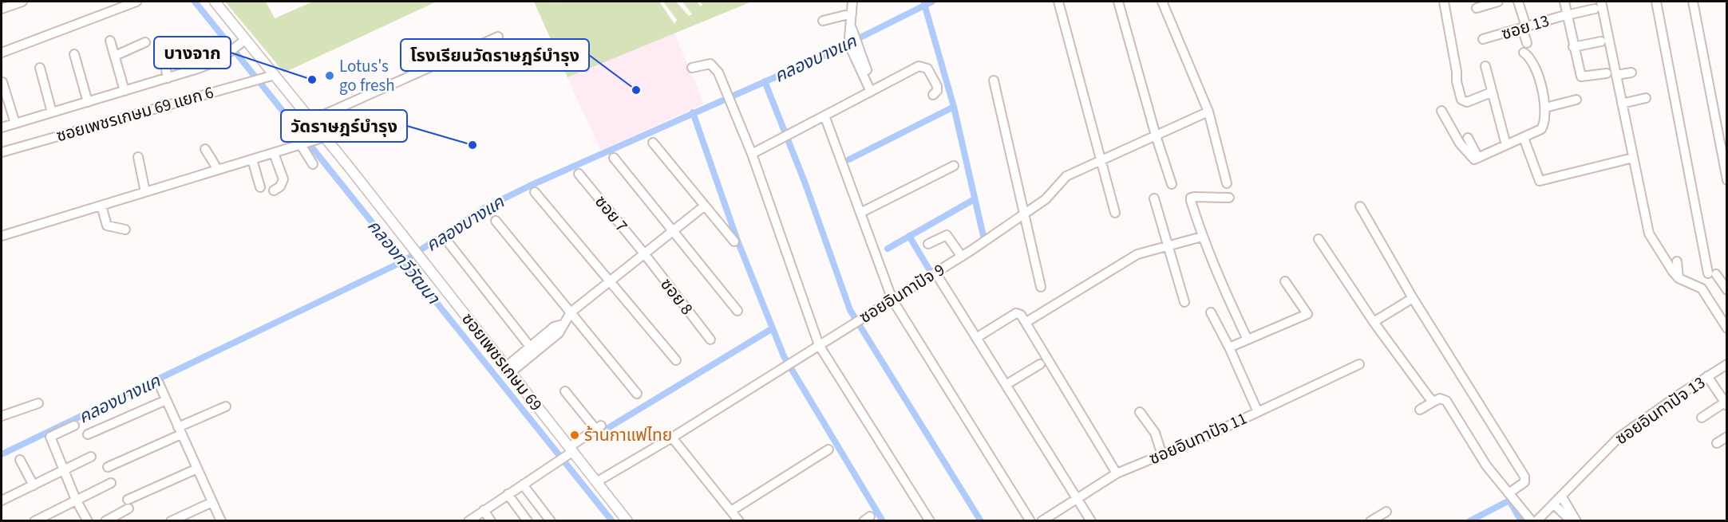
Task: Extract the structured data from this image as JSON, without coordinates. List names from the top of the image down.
{
  "streets": {
    "main road": ["ซอยเพชรเกษม 69"],
    "street": [
      "ซอย 13",
      "ซอยเพชรเกษม 69 แยก 6",
      "ซอย 7",
      "ซอยอินทาปัจ 9",
      "ซอย 8",
      "ซอยอินทาปัจ 13",
      "ซอยอินทาปัจ 11"
    ]
  },
  "crossings": [
    ["ซอยเพชรเกษม 69 แยก 6", "ซอยเพชรเกษม 69"],
    ["ซอย 7", "ซอย 8"],
    ["ซอยอินทาปัจ 9", "ซอยเพชรเกษม 69"]
  ],
  "water": ["คลองบางแค", "คลองทวีวัฒนา"],
  "places": [
    "Lotus's go fresh",
    "บางจาก",
    "โรงเรียนวัดราษฎร์บำรุง",
    "วัดราษฎร์บำรุง",
    "ร้านกาแฟไทย"
  ]
}
